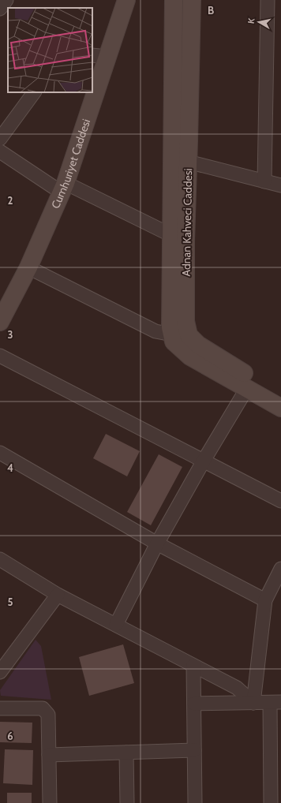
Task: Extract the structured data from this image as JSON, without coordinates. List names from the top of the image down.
{
  "streets": {
    "main road": ["Cumhuriyet Caddesi", "Adnan Kahveci Caddesi"]
  },
  "north": "left",
  "grid": {
    "columns": ["B"],
    "rows": [
      "2",
      "3",
      "4",
      "5",
      "6"
    ]
  }
}
